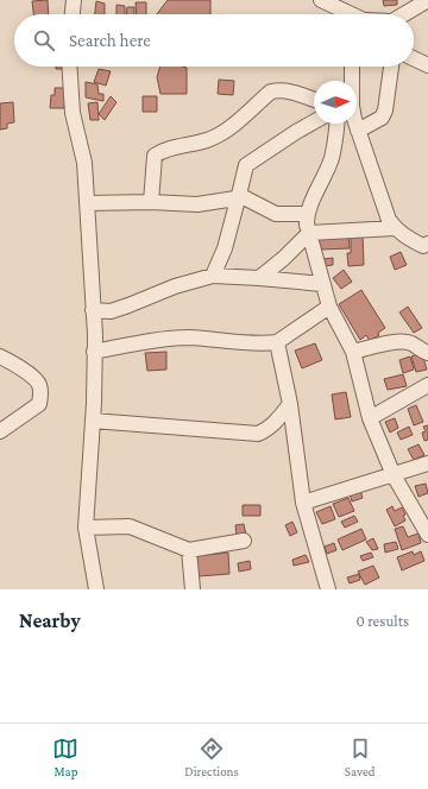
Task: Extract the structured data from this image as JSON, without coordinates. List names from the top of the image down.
{
  "north": "right",
  "page": {
    "search": "Search here",
    "heading": ["Nearby", "0 results"],
    "nav": ["Map", "Directions", "Saved"]
  }
}
